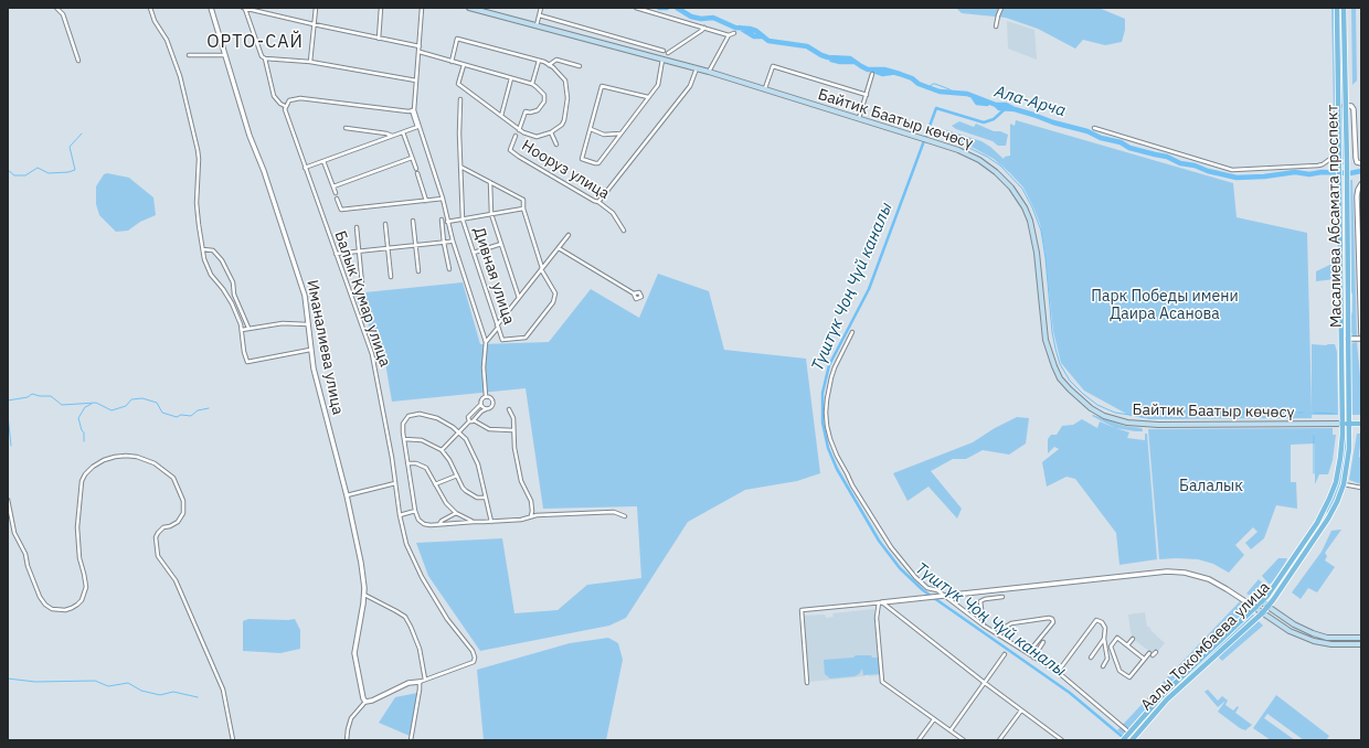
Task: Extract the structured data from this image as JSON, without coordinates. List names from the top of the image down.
{
  "streets": {
    "main road": ["Байтик Баатыр көчөсү", "Масалиева Абсамата проспект", "Аалы Токомбаева улица"],
    "street": [
      "Нооруз улица",
      "Дивная улица",
      "Балык Кумар улица",
      "Иманалиева улица"
    ]
  },
  "crossings": [
    ["Байтик Баатыр көчөсү", "Масалиева Абсамата проспект"],
    ["Байтик Баатыр көчөсү", "Аалы Токомбаева улица"],
    ["Масалиева Абсамата проспект", "Аалы Токомбаева улица"]
  ],
  "districts": ["ОРТО-САЙ"],
  "water": ["Ала-Арча", "Түштүк Чоң Чүй каналы"],
  "parks": ["Парк Победы имени Даира Асанова", "Балалык"]
}
